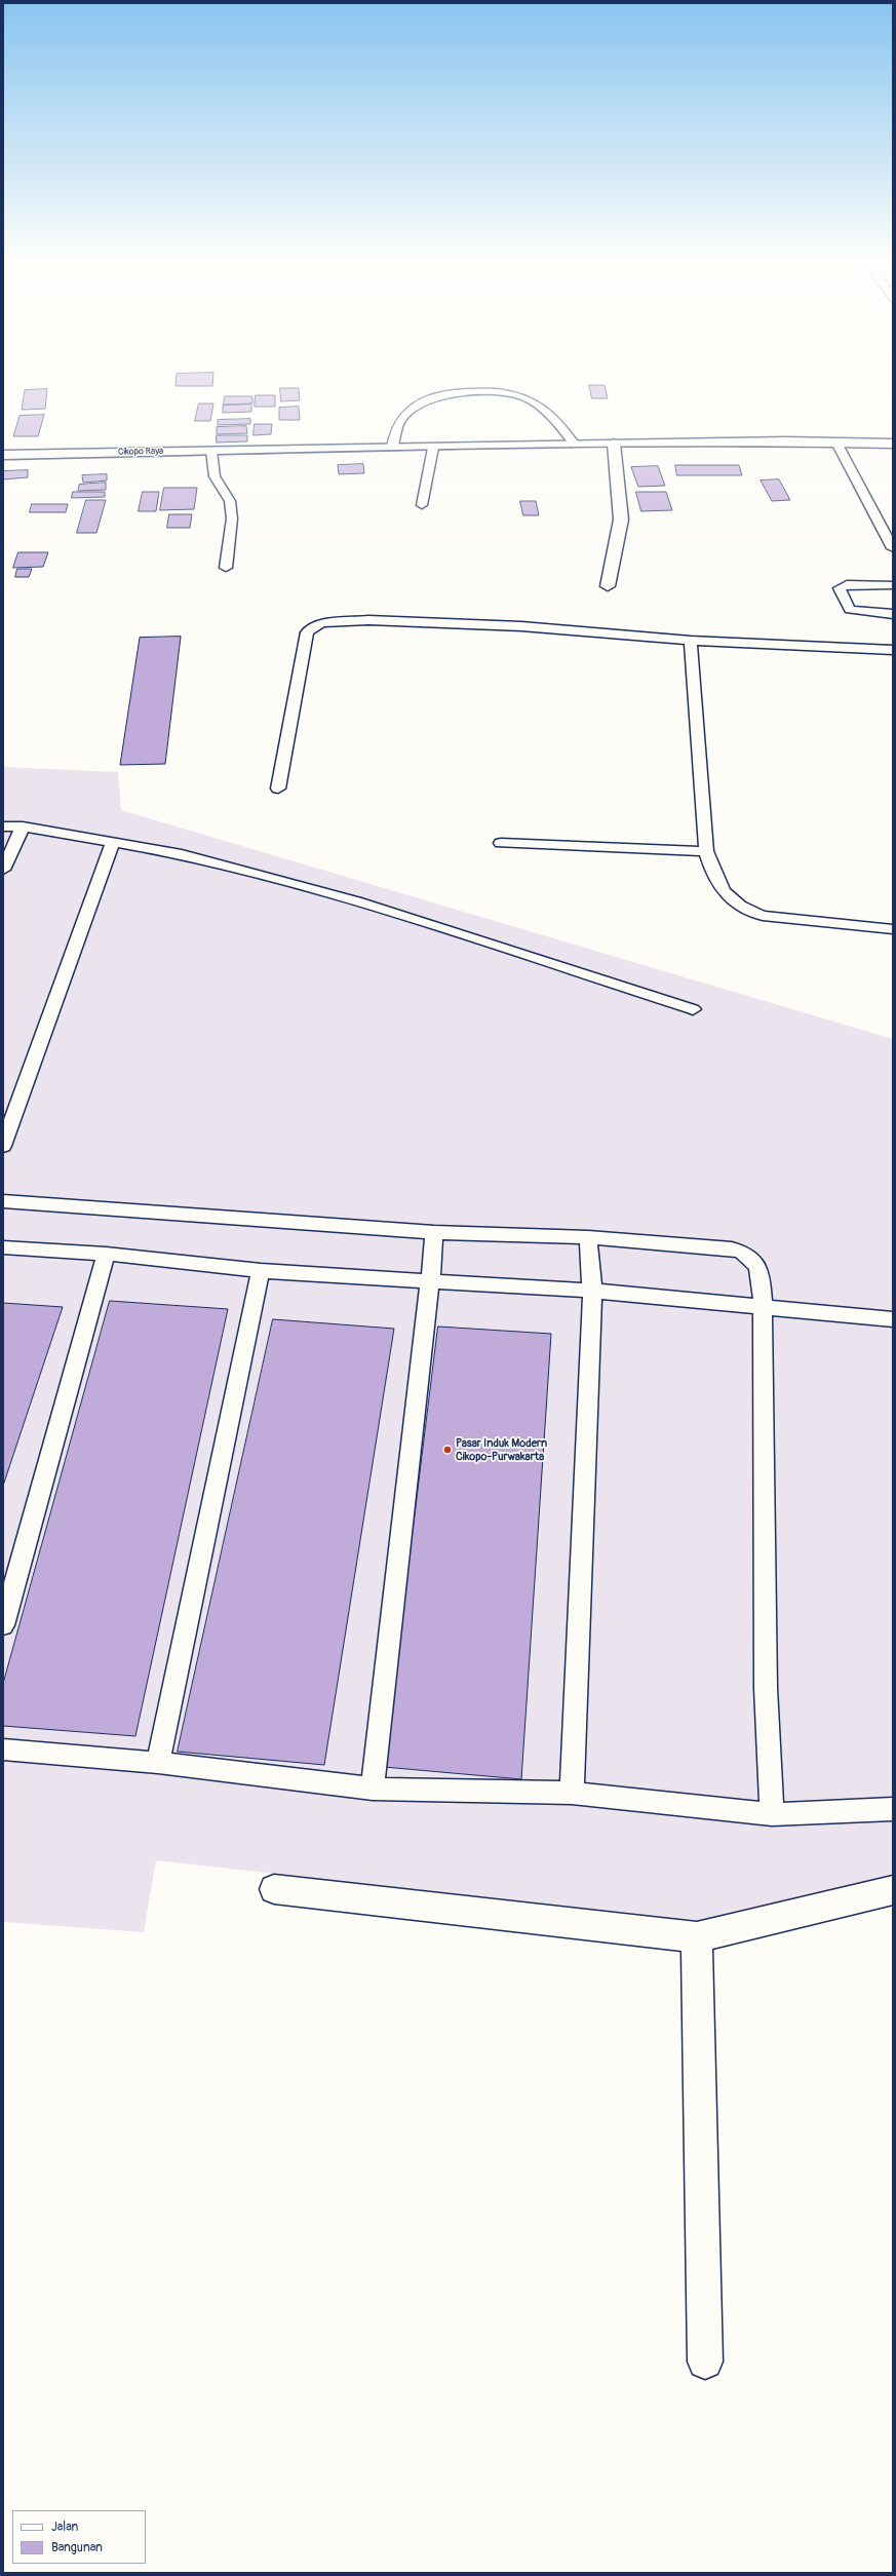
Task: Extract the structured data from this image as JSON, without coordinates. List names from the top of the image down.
{
  "streets": {
    "main road": ["Cikopo Raya"]
  },
  "places": ["Pasar Induk Modern Cikopo-Purwakarta"],
  "legend": ["Jalan", "Bangunan"]
}
